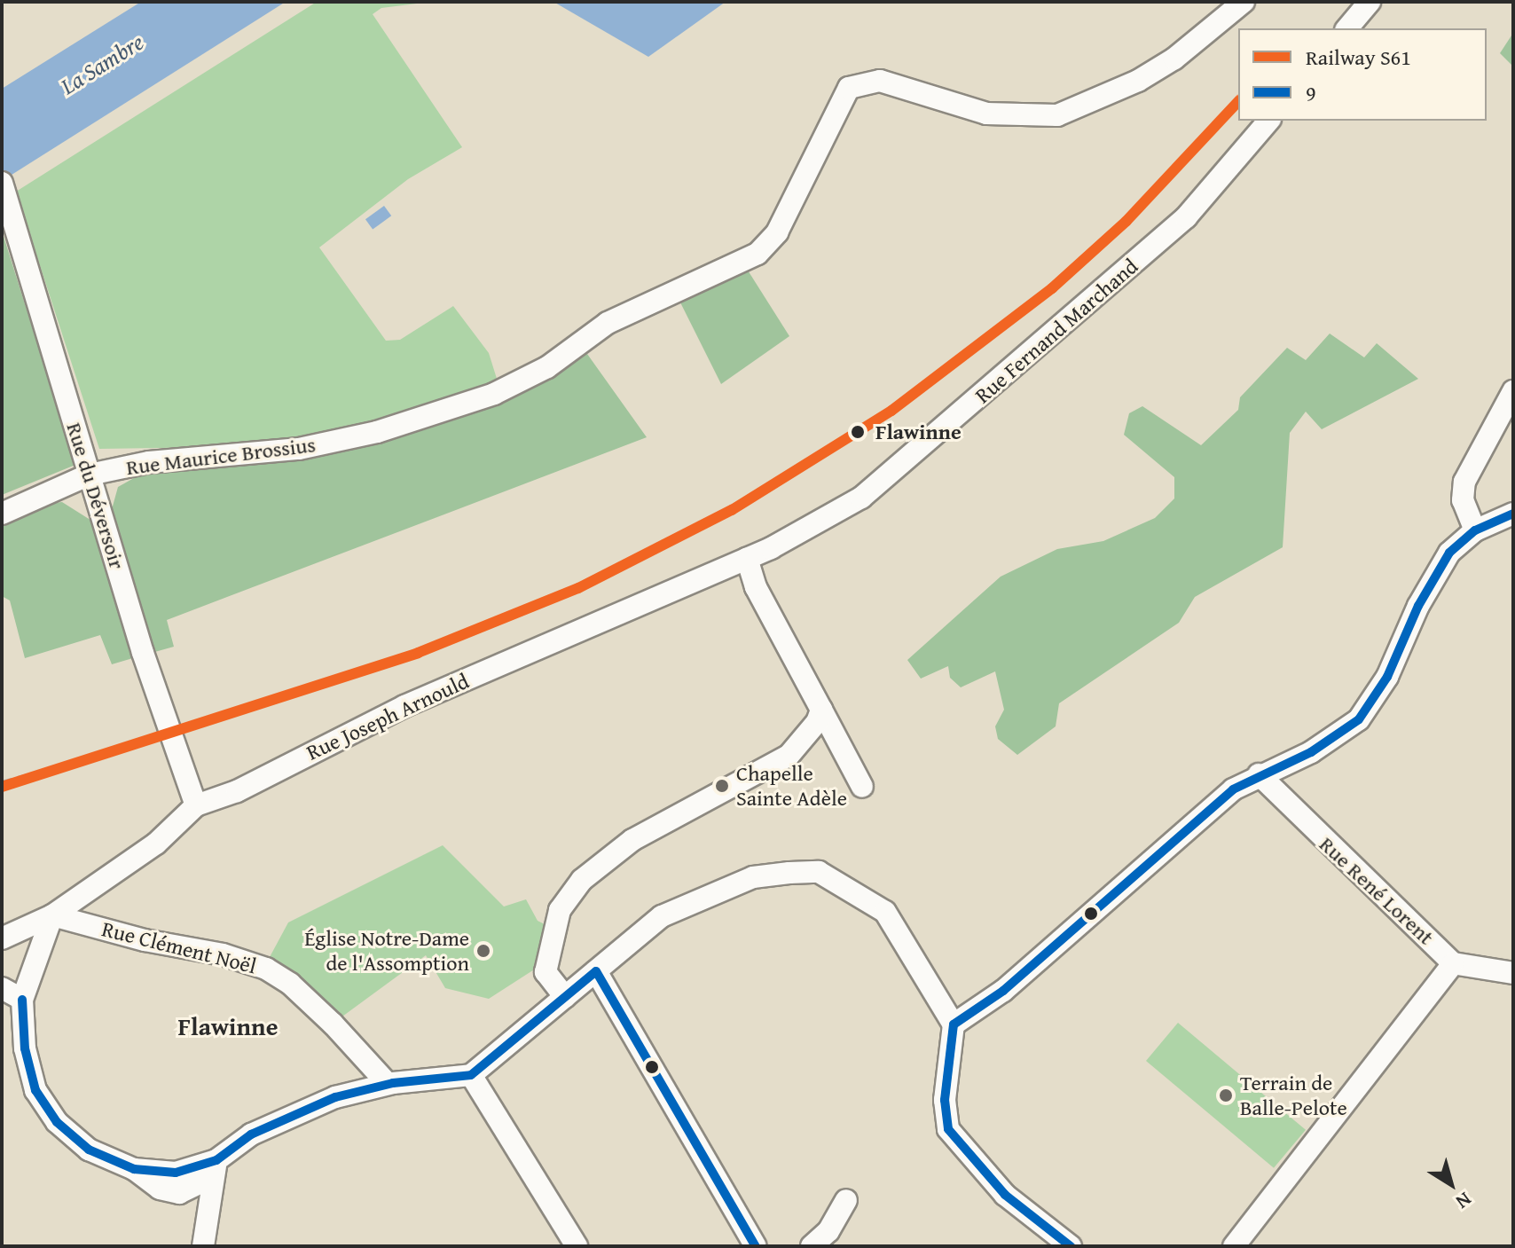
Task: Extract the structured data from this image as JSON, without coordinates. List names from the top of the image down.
{
  "streets": {
    "street": [
      "Rue Fernand Marchand",
      "Rue Maurice Brossius",
      "Rue du Déversoir",
      "Rue Joseph Arnould",
      "Rue René Lorent",
      "Rue Clément Noël"
    ]
  },
  "crossings": [
    ["Rue Fernand Marchand", "Rue Joseph Arnould"],
    ["Rue Maurice Brossius", "Rue du Déversoir"],
    ["Rue du Déversoir", "Rue Joseph Arnould"],
    ["Rue Joseph Arnould", "Rue Clément Noël"]
  ],
  "districts": ["Flawinne"],
  "water": ["La Sambre"],
  "places": [
    "Flawinne",
    "Chapelle Sainte Adèle",
    "Église Notre-Dame de l'Assomption",
    "Terrain de Balle-Pelote"
  ],
  "lines": ["rail line S61", "transit line 9"],
  "legend": ["Railway S61", "9"],
  "north": "bottom right"
}
